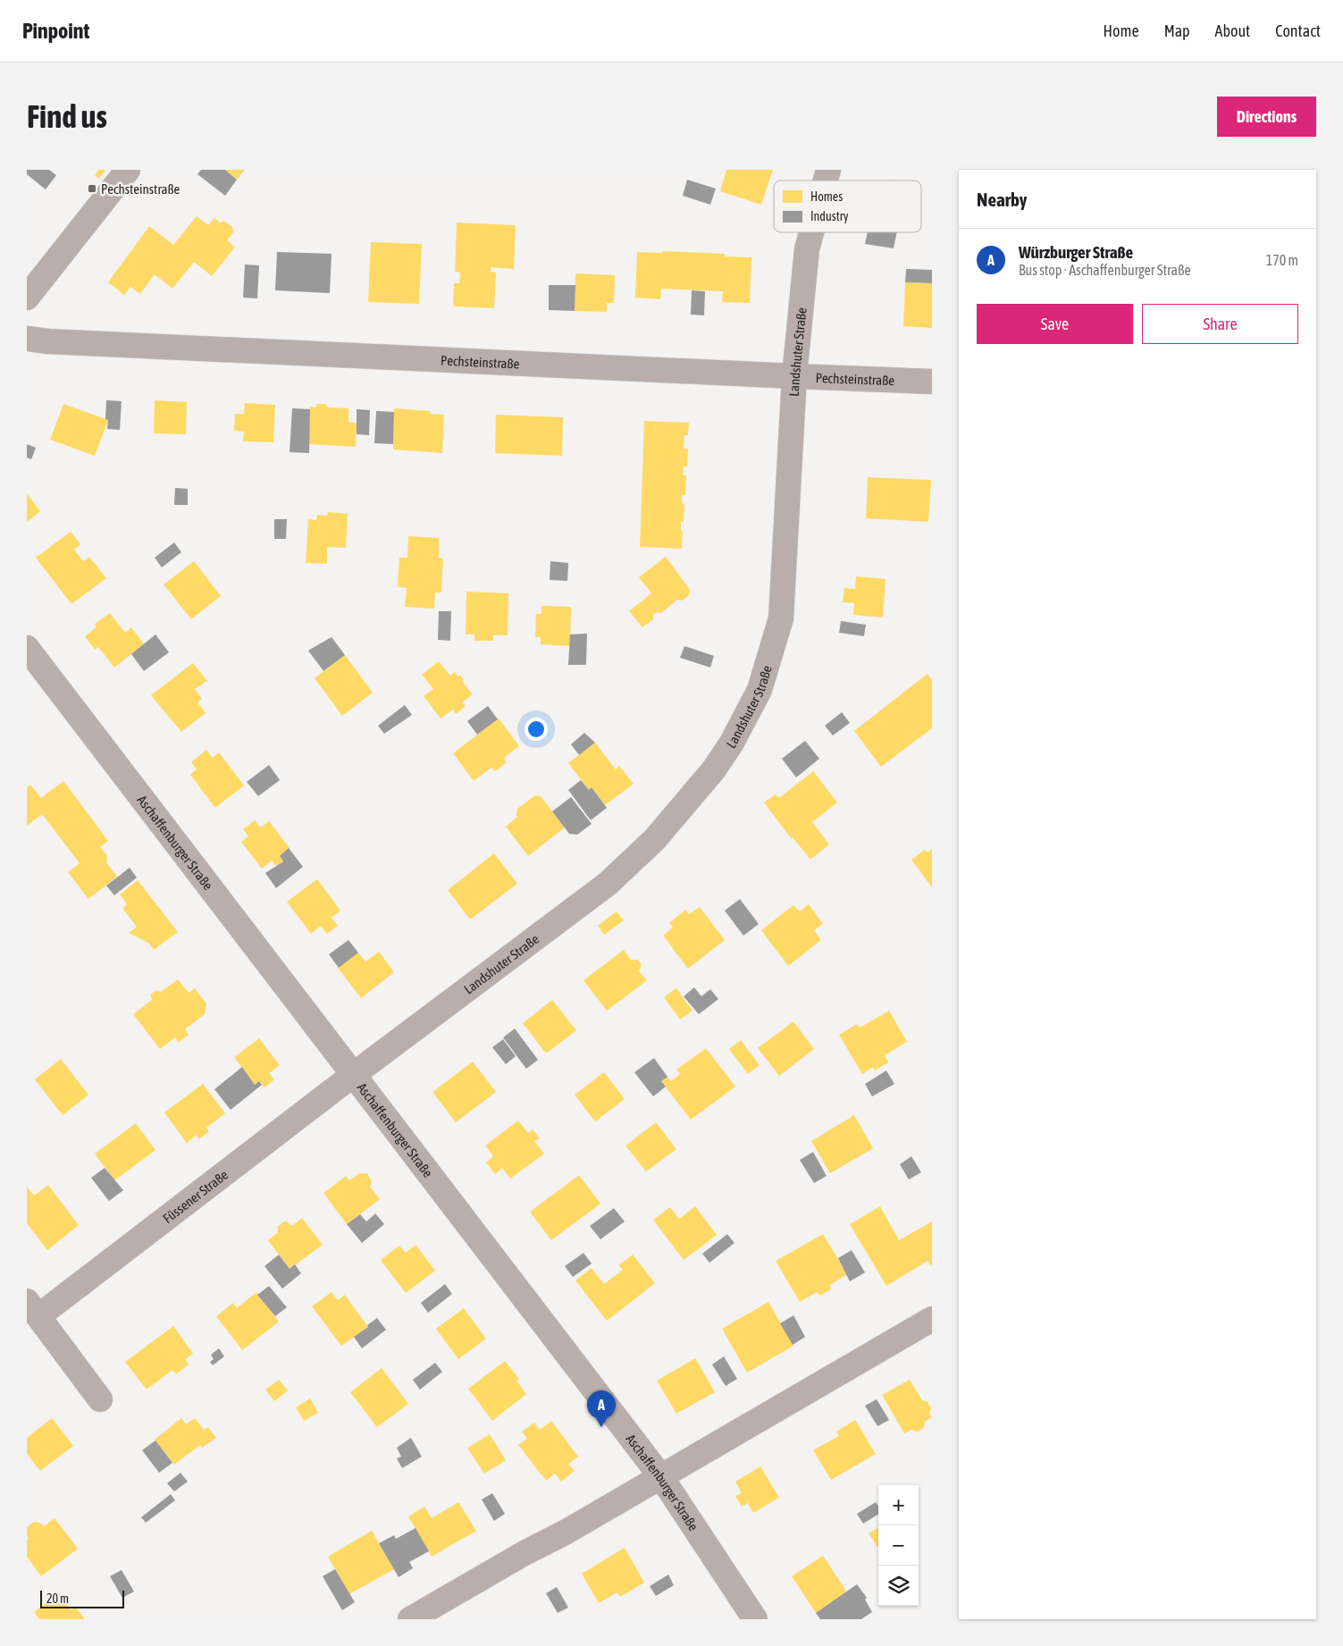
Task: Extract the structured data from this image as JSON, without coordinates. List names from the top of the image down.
{
  "streets": {
    "street": [
      "Landshuter Straße",
      "Pechsteinstraße",
      "Aschaffenburger Straße",
      "Füssener Straße"
    ]
  },
  "crossings": [
    ["Landshuter Straße", "Pechsteinstraße"],
    ["Landshuter Straße", "Aschaffenburger Straße"],
    ["Landshuter Straße", "Füssener Straße"],
    ["Aschaffenburger Straße", "Füssener Straße"]
  ],
  "places": {
    "transit": ["Pechsteinstraße"]
  },
  "legend": ["Homes", "Industry"],
  "scale_bar": "20 m",
  "page": {
    "header": "Pinpoint",
    "nav": [
      "Home",
      "Map",
      "About",
      "Contact"
    ],
    "buttons": [
      "Directions",
      ["Save", "Share"]
    ],
    "title": "Find us",
    "heading": "Nearby",
    "list": [
      {
        "mark": "A",
        "name": "Würzburger Straße",
        "note": "Bus stop · Aschaffenburger Straße",
        "value": "170 m"
      }
    ],
    "pins": "A",
    "map_buttons": ["+", "−"],
    "scale": "20 m"
  }
}
